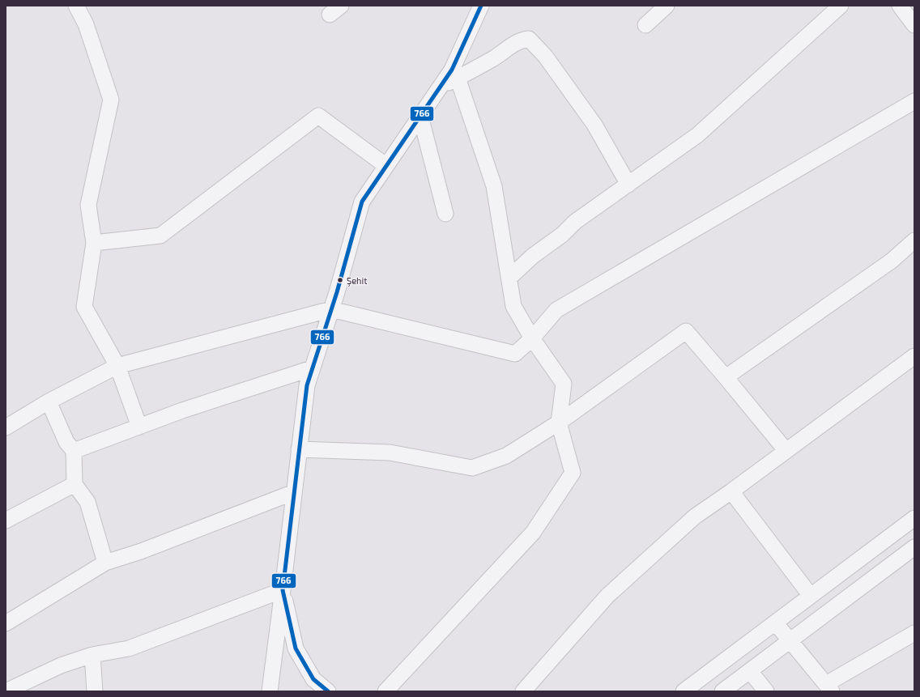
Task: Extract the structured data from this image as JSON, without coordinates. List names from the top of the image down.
{
  "places": ["Şehit"],
  "lines": ["transit line 766"]
}
